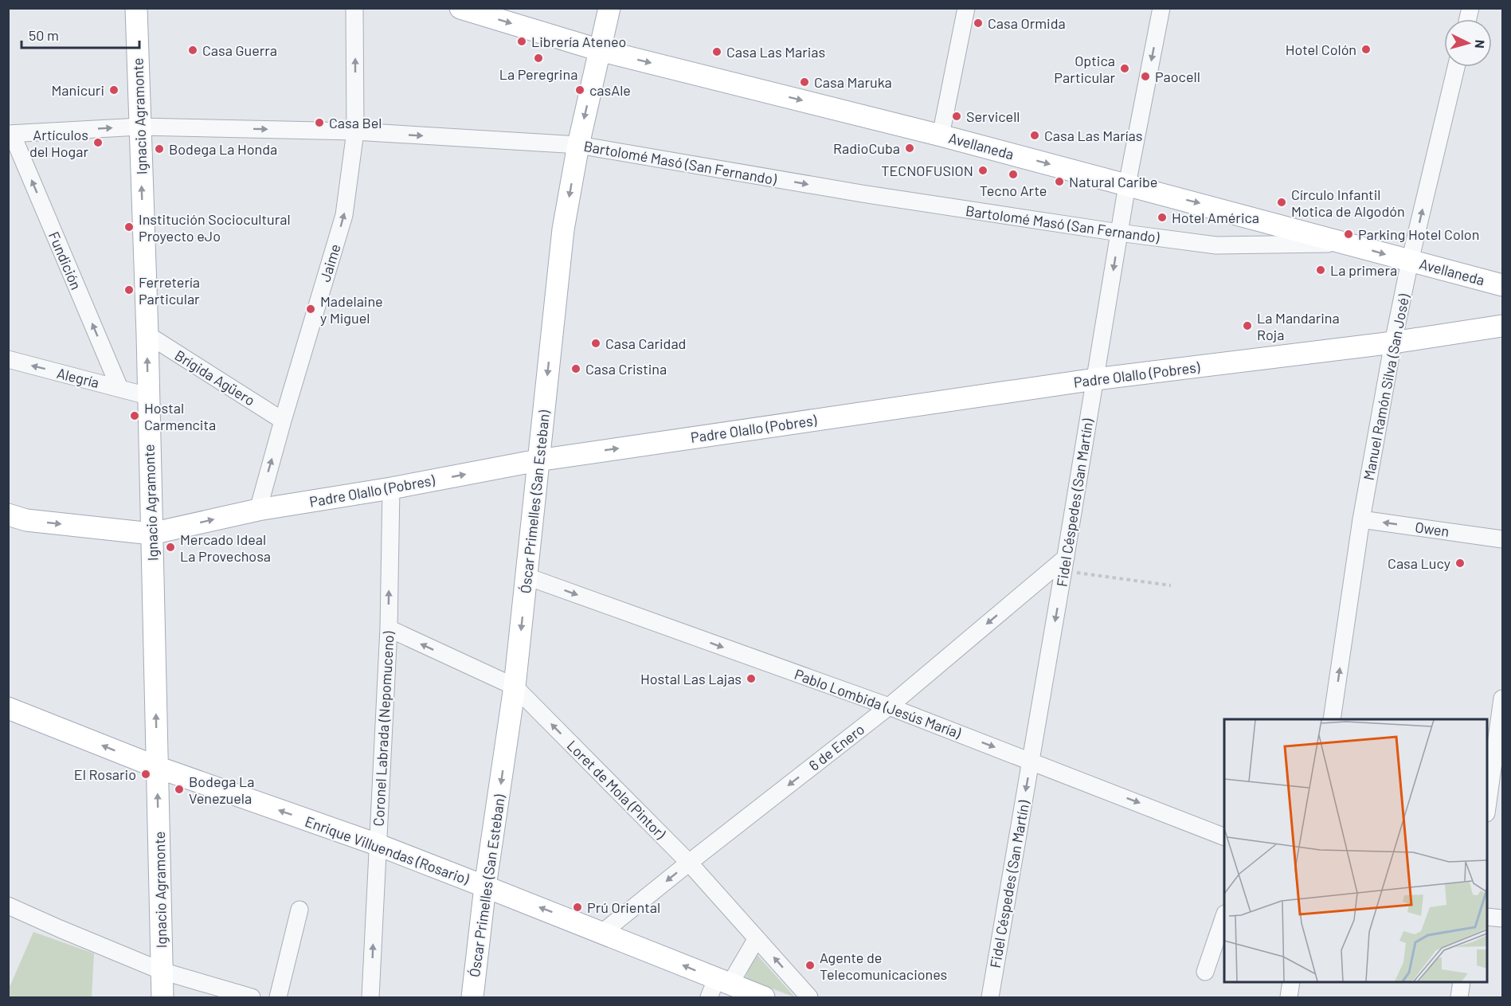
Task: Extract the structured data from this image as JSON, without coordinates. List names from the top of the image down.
{
  "streets": {
    "main road": [
      "Ignacio Agramonte",
      "Avellaneda",
      "Padre Olallo (Pobres)",
      "Óscar Primelles (San Esteban)",
      "Enrique Villuendas (Rosario)"
    ],
    "street": [
      "Bartolomé Masó (San Fernando)",
      "Fundición",
      "Jaime",
      "Alegría",
      "Brígida Agüero",
      "Manuel Ramón Silva (San José)",
      "Fidel Céspedes (San Martín)",
      "Owen",
      "Pablo Lombida (Jesús María)",
      "Coronel Labrada (Nepomuceno)",
      "6 de Enero",
      "Loret de Mola (Pintor)"
    ]
  },
  "crossings": [
    ["Ignacio Agramonte", "Bartolomé Masó (San Fernando)"],
    ["Ignacio Agramonte", "Padre Olallo (Pobres)"],
    ["Ignacio Agramonte", "Alegría"],
    ["Ignacio Agramonte", "Brígida Agüero"],
    ["Ignacio Agramonte", "Enrique Villuendas (Rosario)"],
    ["Avellaneda", "Bartolomé Masó (San Fernando)"],
    ["Avellaneda", "Manuel Ramón Silva (San José)"],
    ["Avellaneda", "Óscar Primelles (San Esteban)"],
    ["Avellaneda", "Fidel Céspedes (San Martín)"],
    ["Bartolomé Masó (San Fernando)", "Fundición"],
    ["Bartolomé Masó (San Fernando)", "Jaime"],
    ["Bartolomé Masó (San Fernando)", "Óscar Primelles (San Esteban)"],
    ["Bartolomé Masó (San Fernando)", "Fidel Céspedes (San Martín)"],
    ["Fundición", "Alegría"],
    ["Jaime", "Padre Olallo (Pobres)"],
    ["Jaime", "Brígida Agüero"],
    ["Padre Olallo (Pobres)", "Manuel Ramón Silva (San José)"],
    ["Padre Olallo (Pobres)", "Óscar Primelles (San Esteban)"],
    ["Padre Olallo (Pobres)", "Fidel Céspedes (San Martín)"],
    ["Padre Olallo (Pobres)", "Coronel Labrada (Nepomuceno)"],
    ["Manuel Ramón Silva (San José)", "Owen"],
    ["Óscar Primelles (San Esteban)", "Pablo Lombida (Jesús María)"],
    ["Óscar Primelles (San Esteban)", "Loret de Mola (Pintor)"],
    ["Óscar Primelles (San Esteban)", "Enrique Villuendas (Rosario)"],
    ["Fidel Céspedes (San Martín)", "Pablo Lombida (Jesús María)"],
    ["Fidel Céspedes (San Martín)", "6 de Enero"],
    ["Pablo Lombida (Jesús María)", "6 de Enero"],
    ["Coronel Labrada (Nepomuceno)", "Loret de Mola (Pintor)"],
    ["Coronel Labrada (Nepomuceno)", "Enrique Villuendas (Rosario)"],
    ["6 de Enero", "Loret de Mola (Pintor)"],
    ["6 de Enero", "Enrique Villuendas (Rosario)"]
  ],
  "one_way": [
    "Ignacio Agramonte",
    "Avellaneda",
    "Bartolomé Masó (San Fernando)",
    "Fundición",
    "Jaime",
    "Padre Olallo (Pobres)",
    "Alegría",
    "Manuel Ramón Silva (San José)",
    "Óscar Primelles (San Esteban)",
    "Fidel Céspedes (San Martín)",
    "Owen",
    "Pablo Lombida (Jesús María)",
    "Coronel Labrada (Nepomuceno)",
    "6 de Enero",
    "Loret de Mola (Pintor)",
    "Enrique Villuendas (Rosario)"
  ],
  "places": [
    "Casa Ormida",
    "Librería Ateneo",
    "Hotel Colón",
    "Casa Guerra",
    "Casa Las Marias",
    "La Peregrina",
    "Optica Particular",
    "Paocell",
    "Casa Maruka",
    "Manicuri",
    "casAle",
    "Servicell",
    "Casa Bel",
    "Casa Las Marías",
    "Artículos del Hogar",
    "RadioCuba",
    "Bodega La Honda",
    "TECNOFUSION",
    "Tecno Arte",
    "Natural Caribe",
    "Círculo Infantil Motica de Algodón",
    "Hotel América",
    "Institución Sociocultural Proyecto eJo",
    "Parking Hotel Colon",
    "La primera",
    "Ferretería Particular",
    "Madelaine y Miguel",
    "La Mandarina Roja",
    "Casa Caridad",
    "Casa Cristina",
    "Hostal Carmencita",
    "Mercado Ideal La Provechosa",
    "Casa Lucy",
    "Hostal Las Lajas",
    "El Rosario",
    "Bodega La Venezuela",
    "Prú Oriental",
    "Agente de Telecomunicaciones"
  ],
  "scale_bar": "50 m",
  "north": "right"
}
